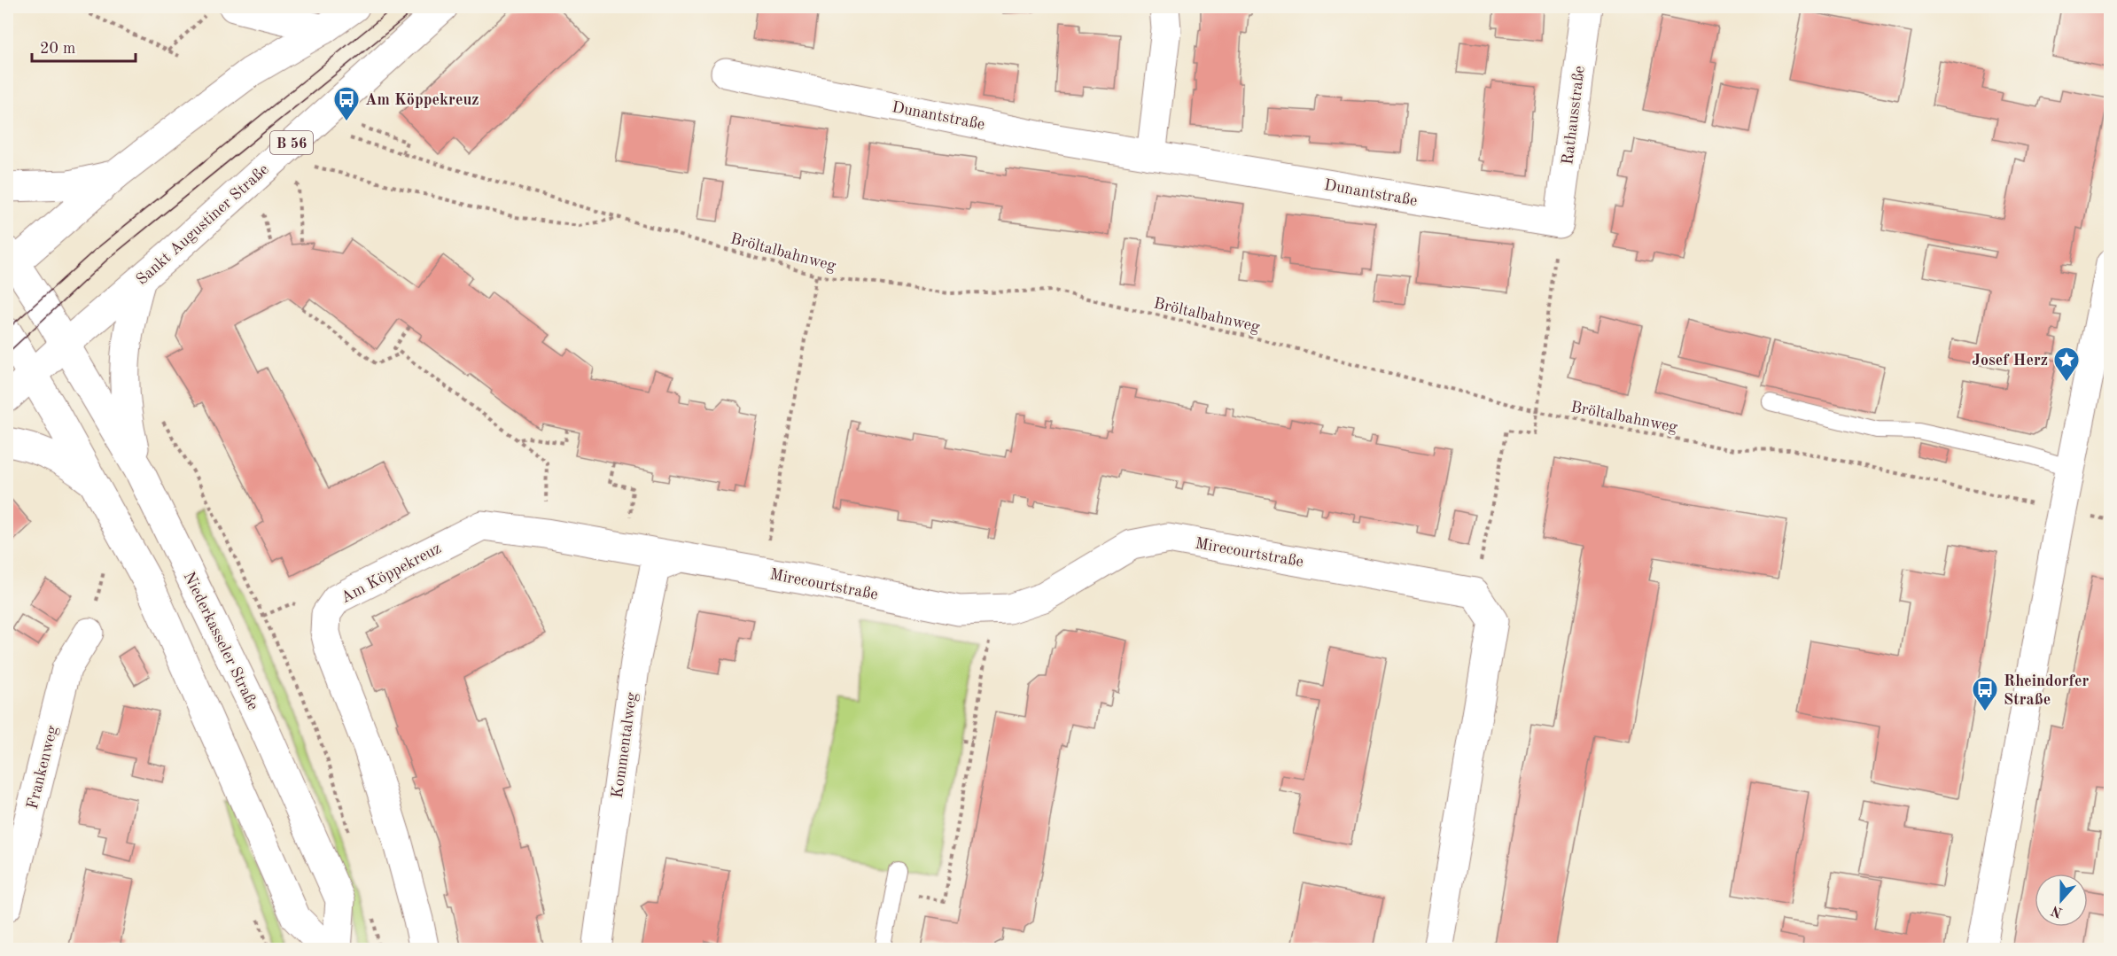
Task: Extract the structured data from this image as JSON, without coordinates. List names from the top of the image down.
{
  "streets": {
    "street": [
      "Dunantstraße",
      "Rathausstraße",
      "B 56",
      "Sankt Augustiner Straße",
      "Mirecourtstraße",
      "Am Köppekreuz",
      "Niederkasseler Straße",
      "Kommentalweg",
      "Frankenweg"
    ],
    "path": ["Bröltalbahnweg"]
  },
  "crossings": [
    ["Dunantstraße", "Rathausstraße"],
    ["Sankt Augustiner Straße", "Niederkasseler Straße"],
    ["Mirecourtstraße", "Am Köppekreuz"],
    ["Mirecourtstraße", "Kommentalweg"],
    ["Am Köppekreuz", "Kommentalweg"]
  ],
  "places": {
    "bus stop": ["Am Köppekreuz", "Rheindorfer Straße"],
    "place": ["Josef Herz"]
  },
  "scale_bar": "20 m",
  "north": "bottom"
}
